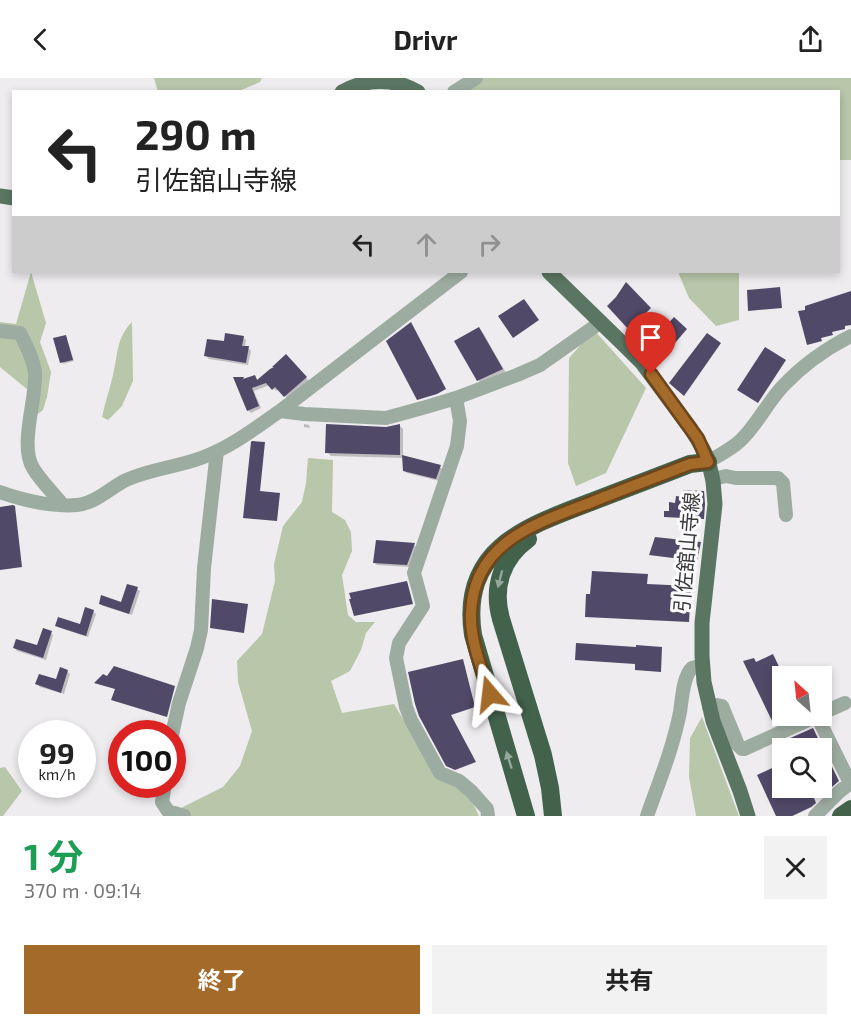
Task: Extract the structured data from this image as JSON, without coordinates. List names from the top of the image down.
{
  "streets": {
    "main road": ["引佐舘山寺線"]
  },
  "north": "top left",
  "page": {
    "header": "Drivr",
    "turn": ["290 m", "引佐舘山寺線"],
    "speed": "99 km/h",
    "limit": "100",
    "heading": ["1 分", "370 m · 09:14"],
    "buttons": ["終了", "共有"]
  }
}
